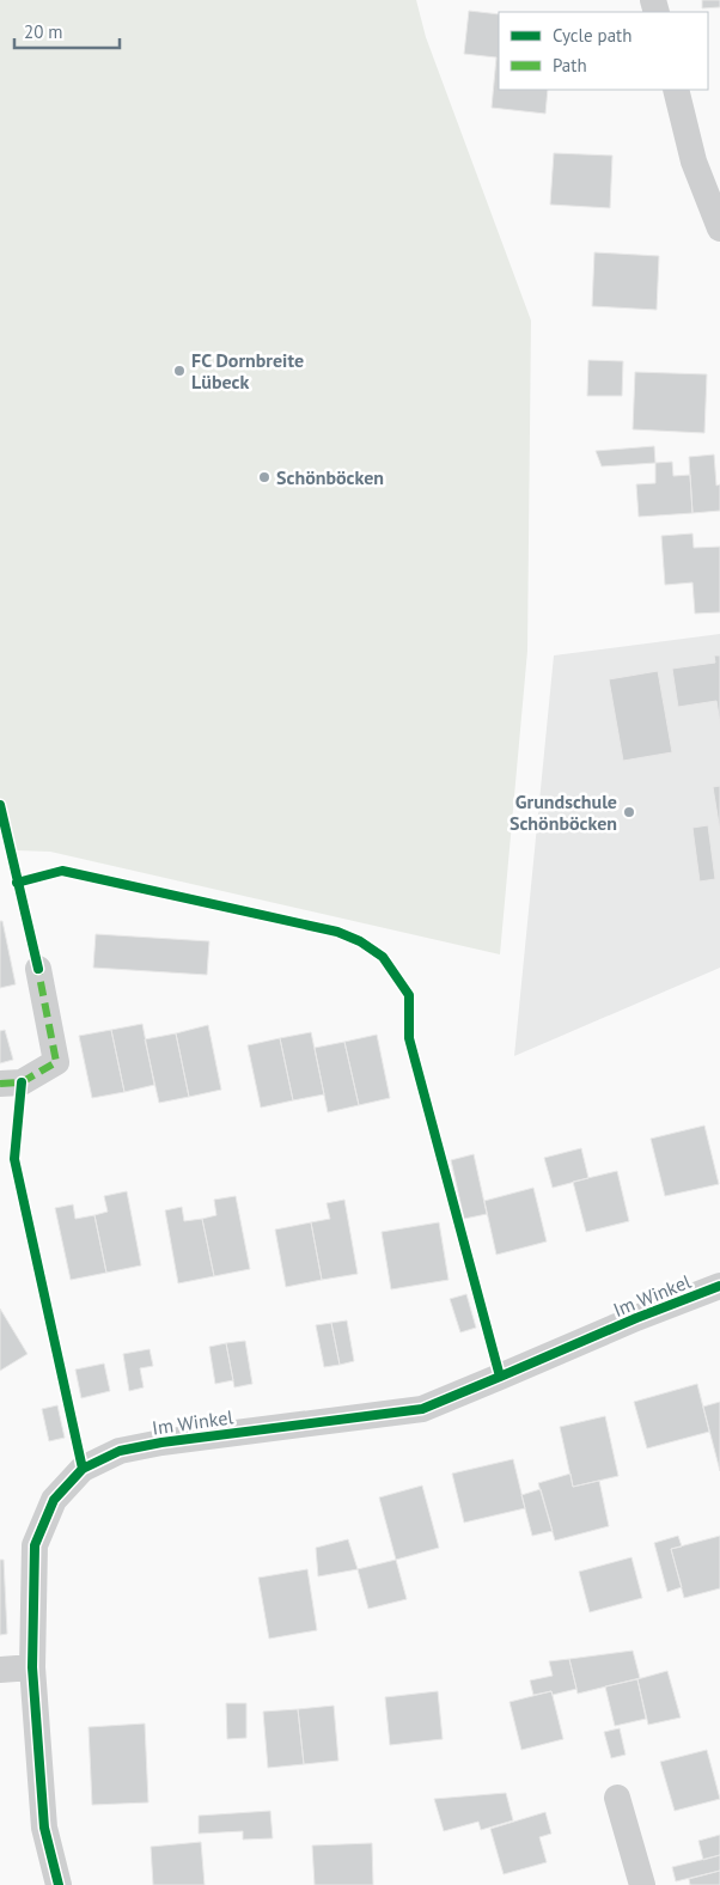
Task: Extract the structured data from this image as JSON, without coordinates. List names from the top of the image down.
{
  "streets": {
    "street": ["Im Winkel"]
  },
  "places": ["FC Dornbreite Lübeck", "Schönböcken", "Grundschule Schönböcken"],
  "legend": ["Cycle path", "Path"],
  "scale_bar": "20 m"
}
